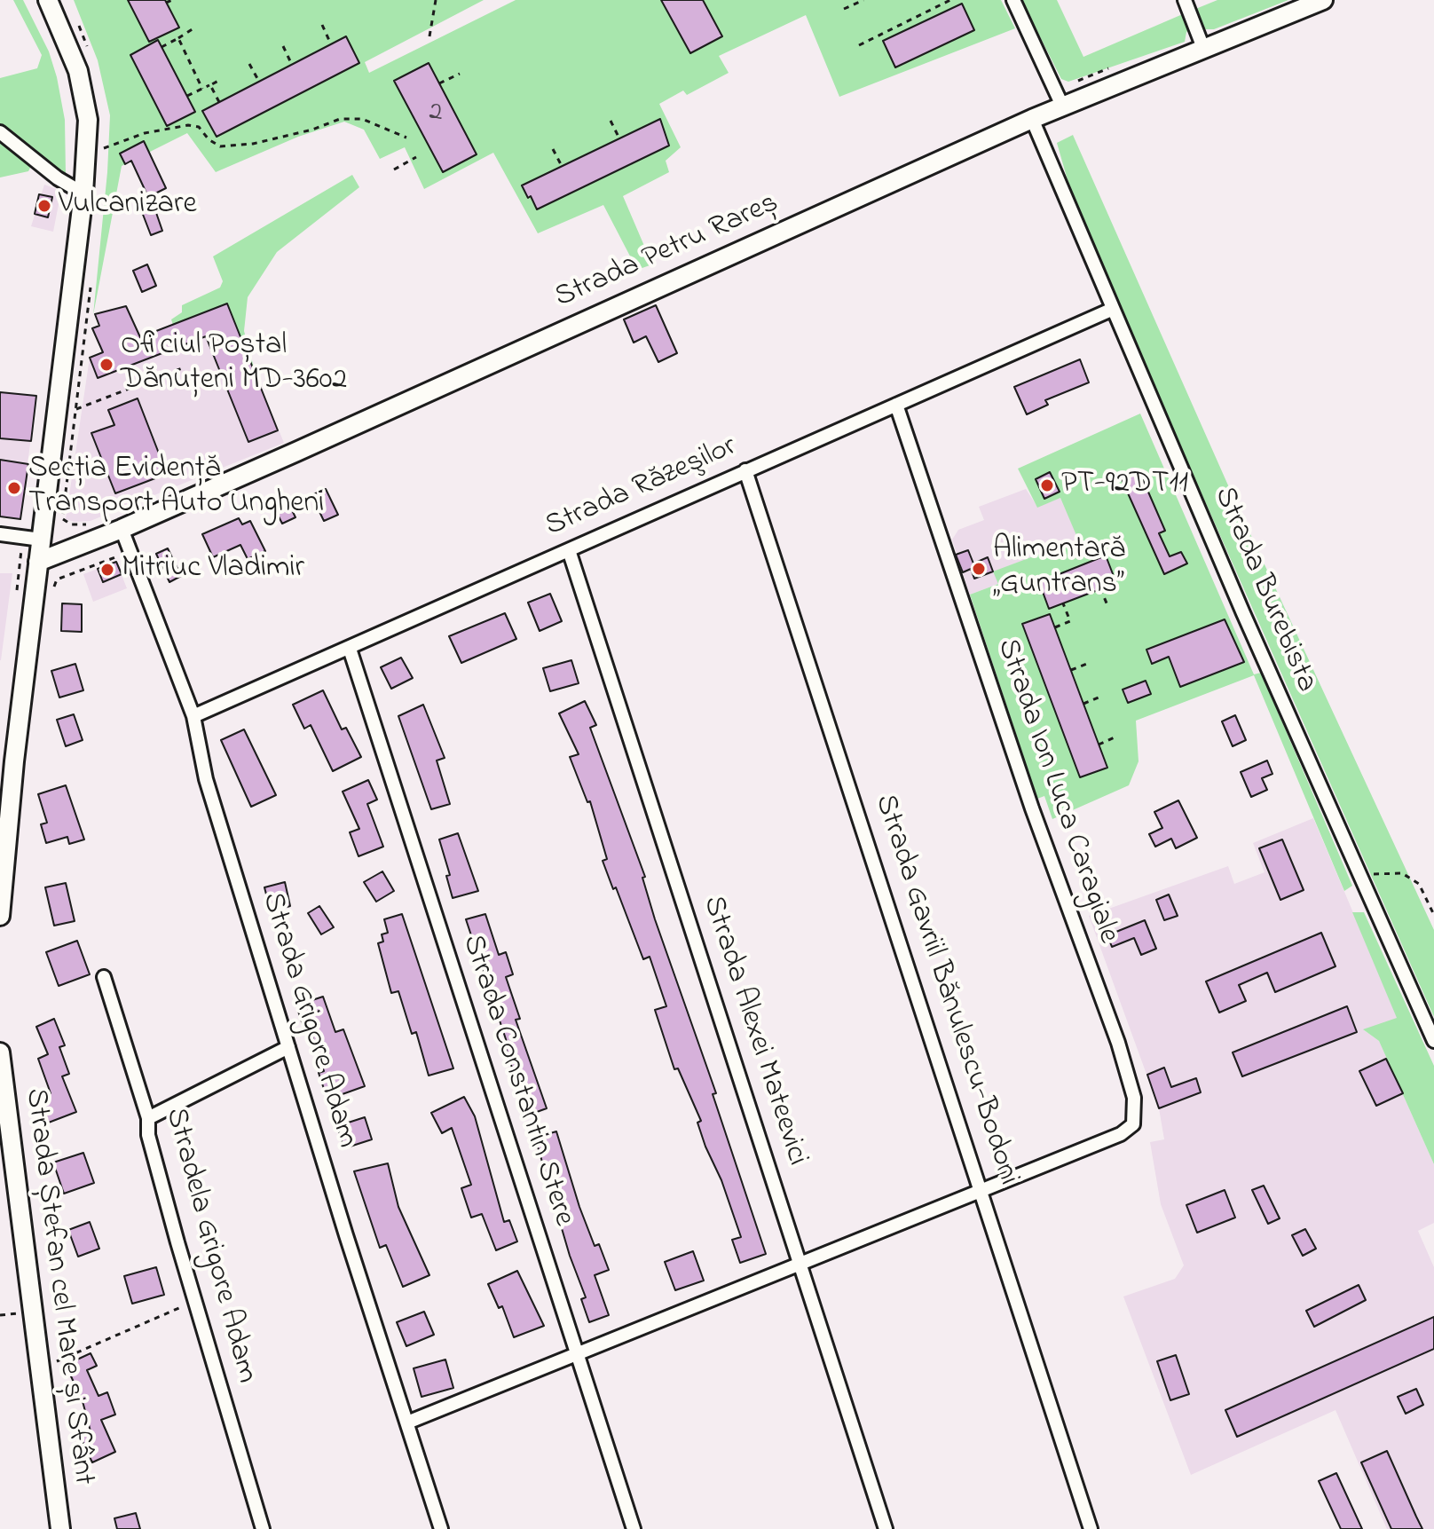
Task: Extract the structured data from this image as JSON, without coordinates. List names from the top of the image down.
{
  "streets": {
    "main road": ["Strada Petru Rareș", "Strada Ștefan cel Mare și Sfânt"],
    "street": [
      "Strada Răzeşilor",
      "Strada Burebista",
      "Strada Ion Luca Caragiale",
      "Strada Gavriil Bănulescu-Bodoni",
      "Strada Grigore Adam",
      "Strada Alexei Mateevici",
      "Strada Constantin Stere",
      "Stradela Grigore Adam"
    ]
  },
  "crossings": [
    ["Strada Petru Rareș", "Strada Burebista"],
    ["Strada Petru Rareș", "Strada Grigore Adam"],
    ["Strada Răzeşilor", "Strada Burebista"],
    ["Strada Răzeşilor", "Strada Ion Luca Caragiale"],
    ["Strada Răzeşilor", "Strada Gavriil Bănulescu-Bodoni"],
    ["Strada Răzeşilor", "Strada Grigore Adam"],
    ["Strada Răzeşilor", "Strada Alexei Mateevici"],
    ["Strada Răzeşilor", "Strada Constantin Stere"],
    ["Strada Ion Luca Caragiale", "Strada Gavriil Bănulescu-Bodoni"]
  ],
  "places": [
    "Vulcanizare",
    "Oficiul Poștal Dănuțeni MD-3602",
    "PT-92DT11",
    "Secția Evidență Transport Auto Ungheni",
    "Alimentară „Guntrans”",
    "Mitriuc Vladimir"
  ],
  "house_numbers": ["2"]
}
